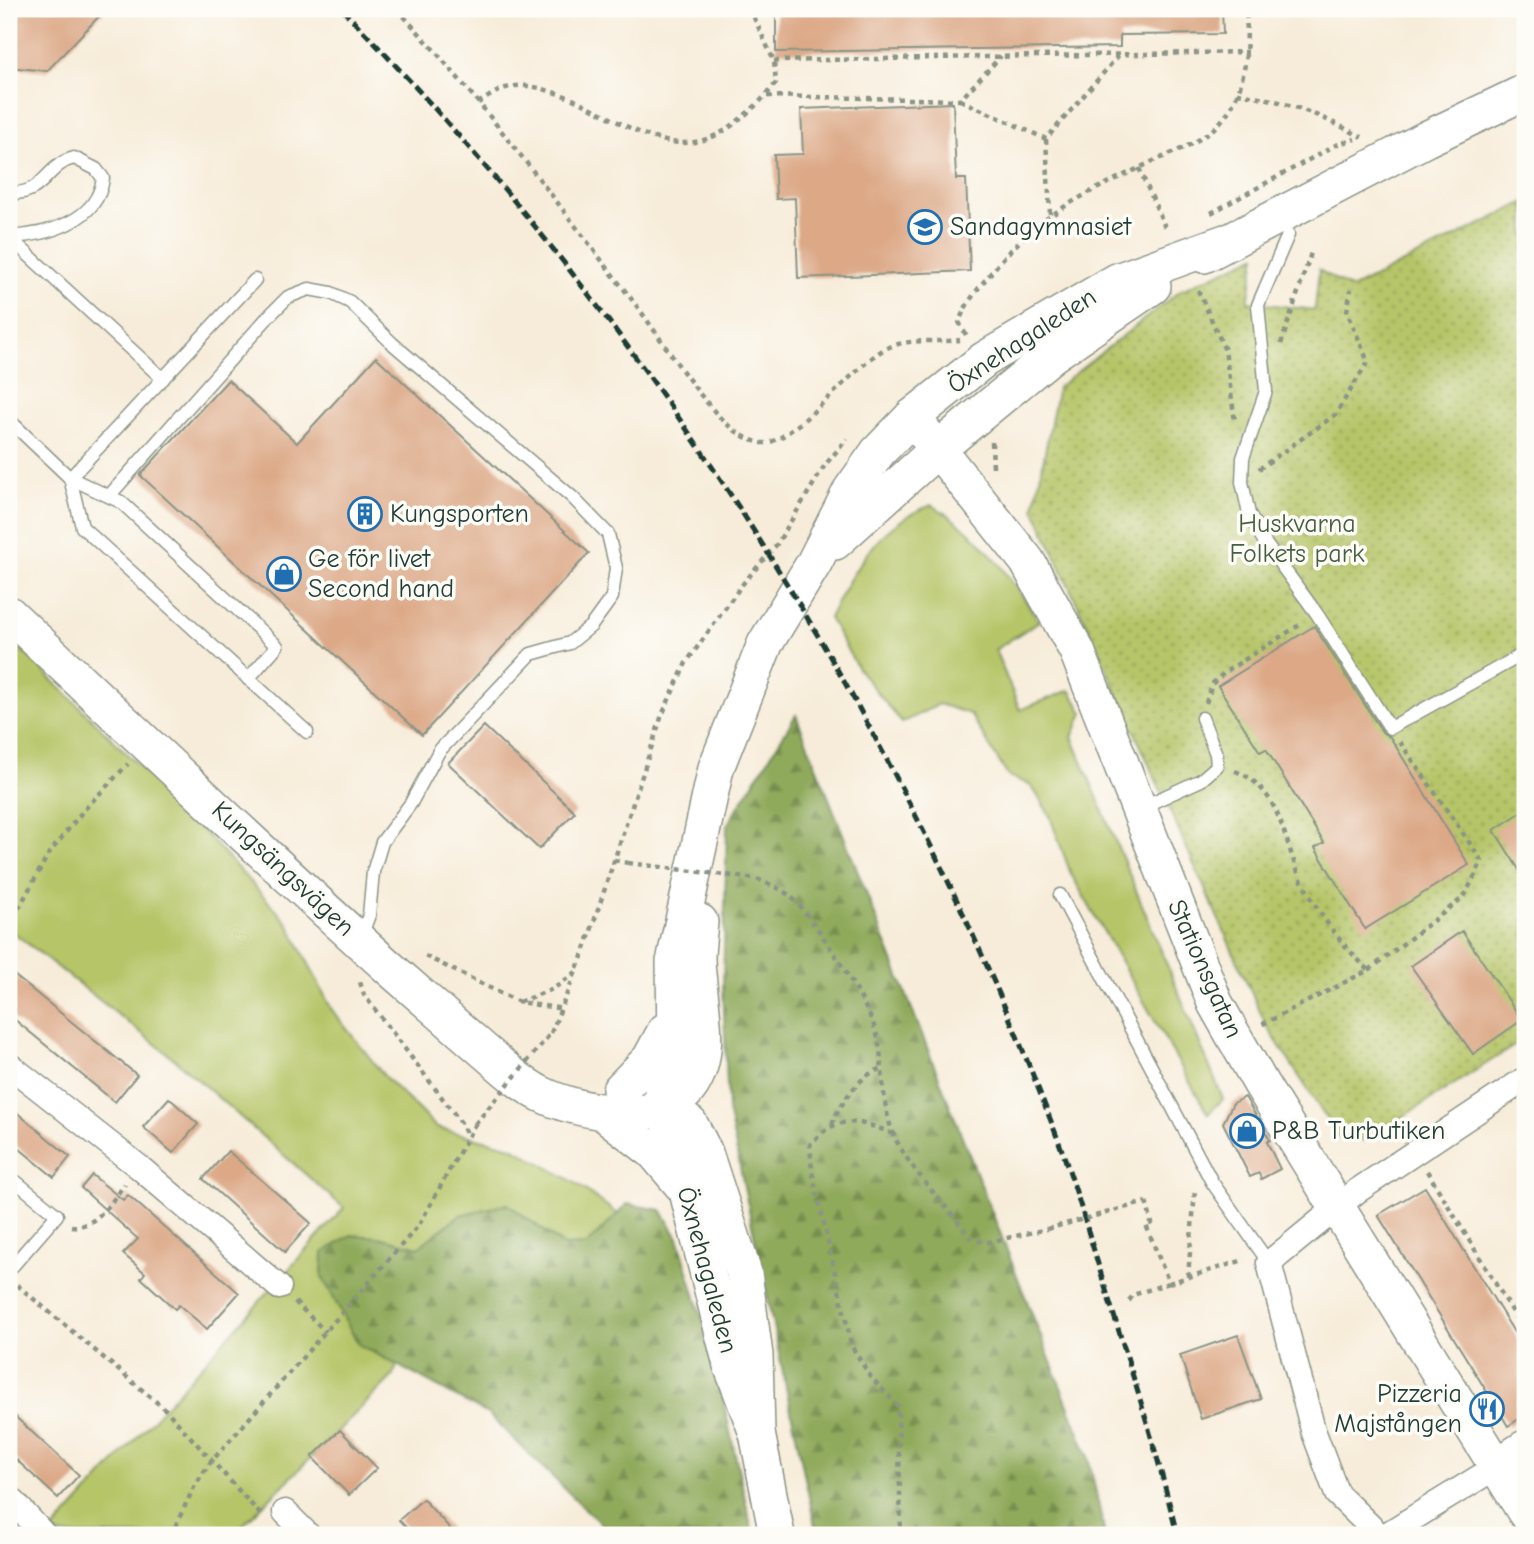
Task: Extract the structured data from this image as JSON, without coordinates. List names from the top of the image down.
{
  "streets": {
    "street": ["Öxnehagaleden", "Kungsängsvägen", "Stationsgatan"]
  },
  "crossings": [
    ["Öxnehagaleden", "Kungsängsvägen"],
    ["Öxnehagaleden", "Stationsgatan"]
  ],
  "parks": ["Huskvarna Folkets park"],
  "places": {
    "school or university": ["Sandagymnasiet"],
    "building": ["Kungsporten"],
    "shop": ["Ge för livet Second hand", "P&B Turbutiken"],
    "restaurant": ["Pizzeria Majstången"]
  }
}
